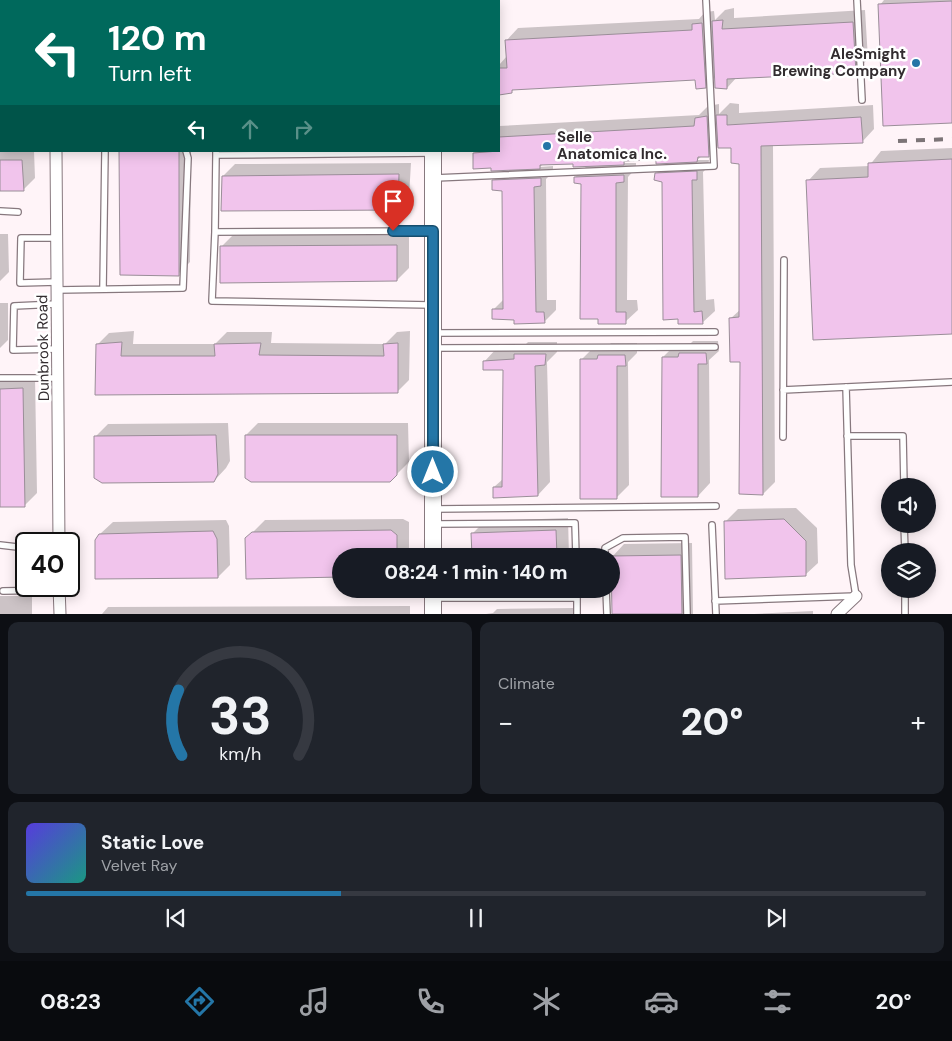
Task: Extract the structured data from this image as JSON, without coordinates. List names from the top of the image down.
{
  "streets": {
    "street": ["Dunbrook Road"]
  },
  "places": ["AleSmight Brewing Company", "Selle Anatomica Inc."],
  "page": {
    "turn": ["120 m", "Turn left"],
    "limit": "40",
    "trip": "08:24 · 1 min · 140 m",
    "tile": "Climate",
    "heat": ["−", "20°", "+"],
    "song": ["Static Love", "Velvet Ray"],
    "tabs": ["08:23", "20°"],
    "gauge": ["33", "km/h"]
  }
}
